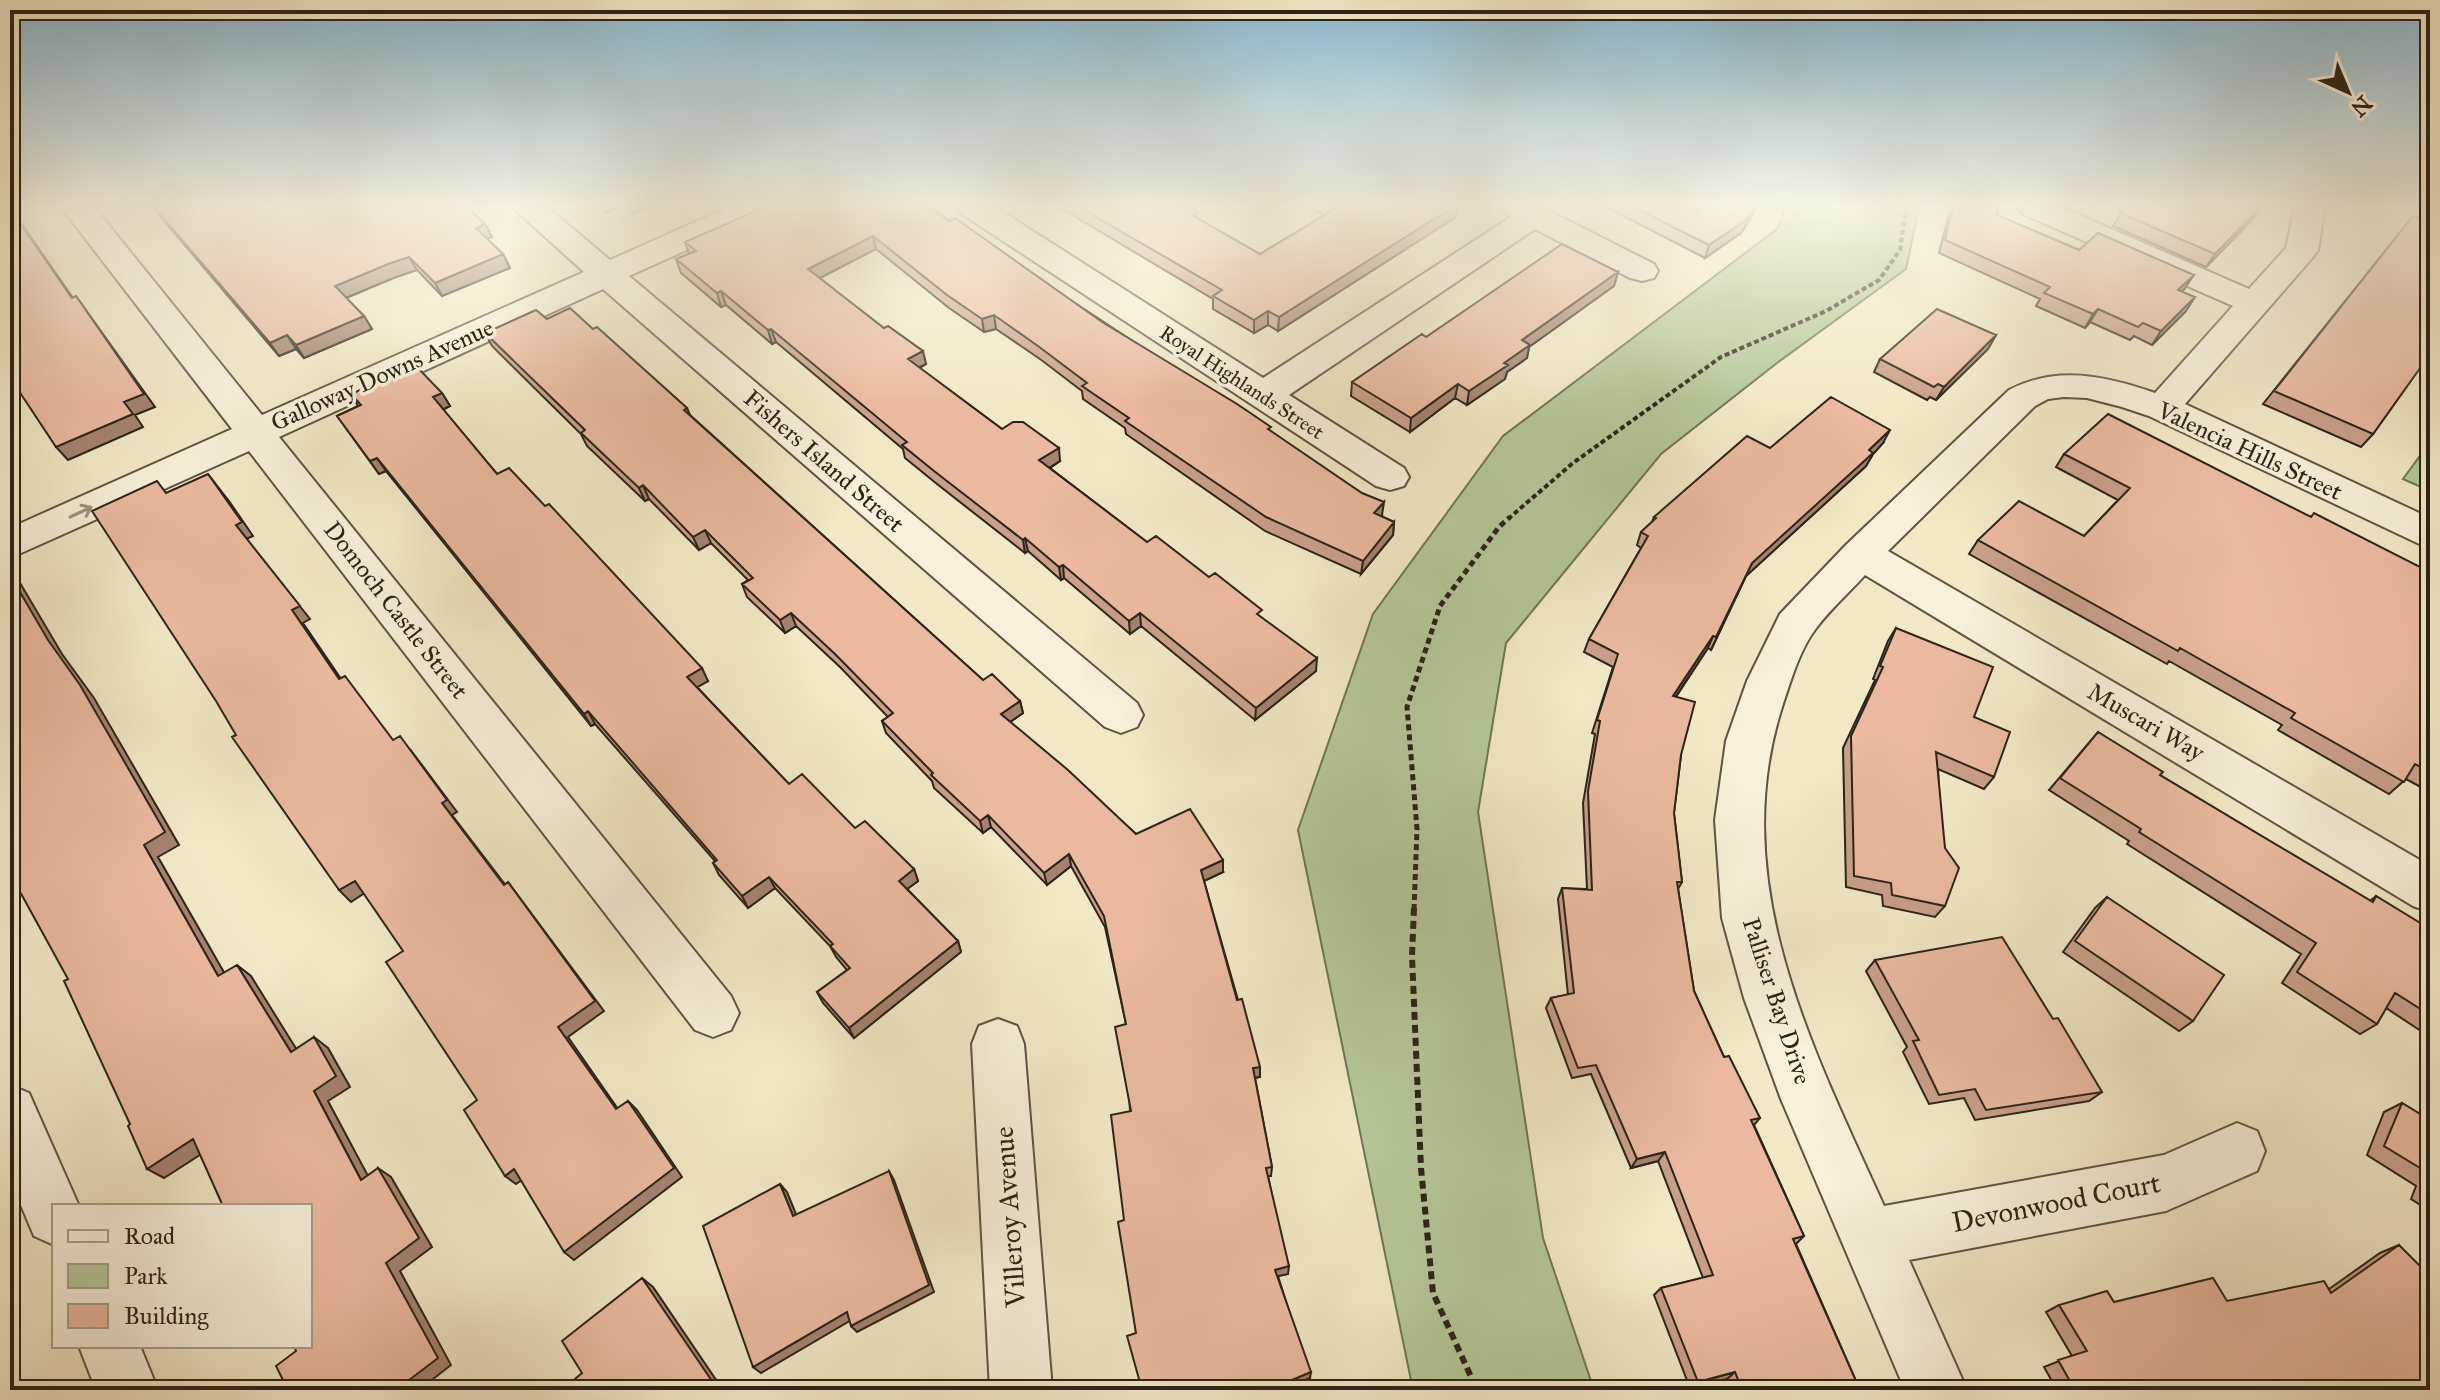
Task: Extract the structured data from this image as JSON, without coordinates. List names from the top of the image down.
{
  "streets": {
    "street": [
      "Galloway Downs Avenue",
      "Royal Highlands Street",
      "Valencia Hills Street",
      "Fishers Island Street",
      "Domoch Castle Street",
      "Muscari Way",
      "Palliser Bay Drive",
      "Devonwood Court",
      "Villeroy Avenue"
    ]
  },
  "crossings": [
    ["Galloway Downs Avenue", "Domoch Castle Street"],
    ["Valencia Hills Street", "Palliser Bay Drive"],
    ["Muscari Way", "Palliser Bay Drive"],
    ["Palliser Bay Drive", "Devonwood Court"]
  ],
  "legend": ["Road", "Park", "Building"],
  "north": "bottom right"
}
